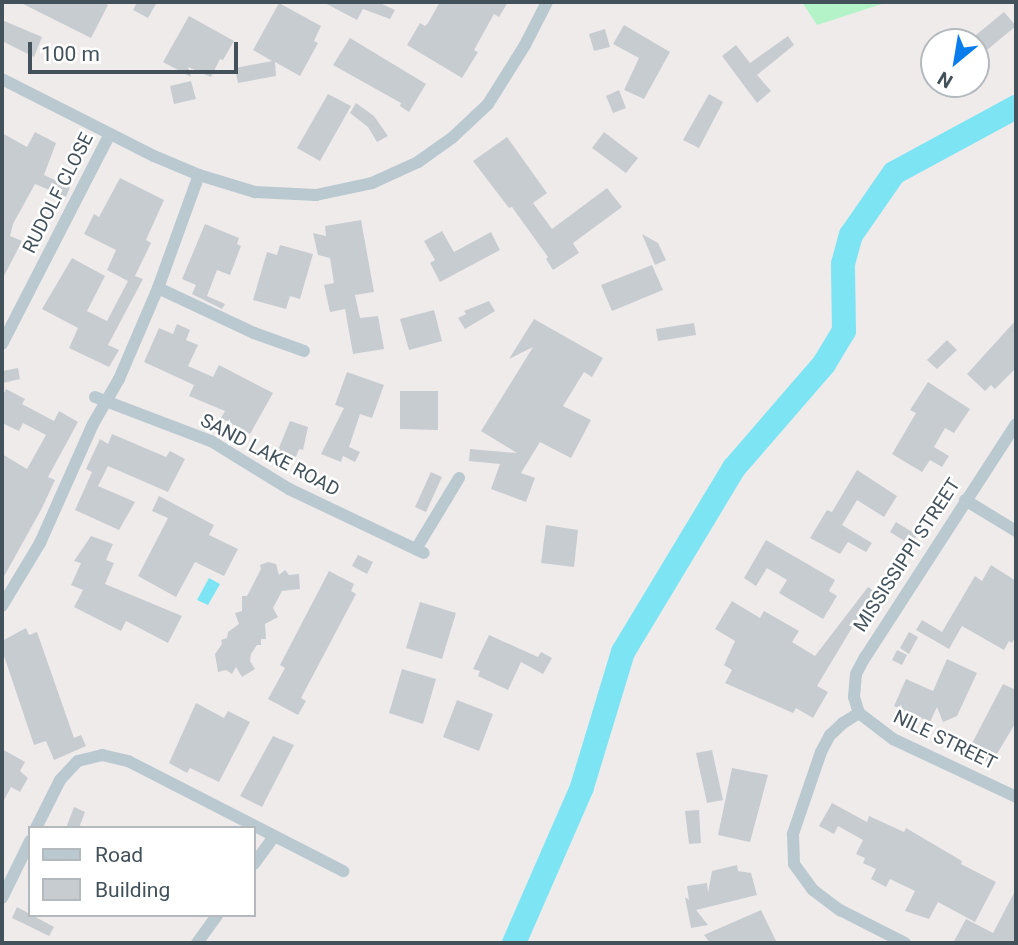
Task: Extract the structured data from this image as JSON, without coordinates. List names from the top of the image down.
{
  "streets": {
    "street": [
      "RUDOLF CLOSE",
      "SAND LAKE ROAD",
      "MISSISSIPPI STREET",
      "NILE STREET"
    ]
  },
  "crossings": [
    ["MISSISSIPPI STREET", "NILE STREET"]
  ],
  "legend": ["Road", "Building"],
  "scale_bar": "100 m",
  "north": "bottom left"
}
